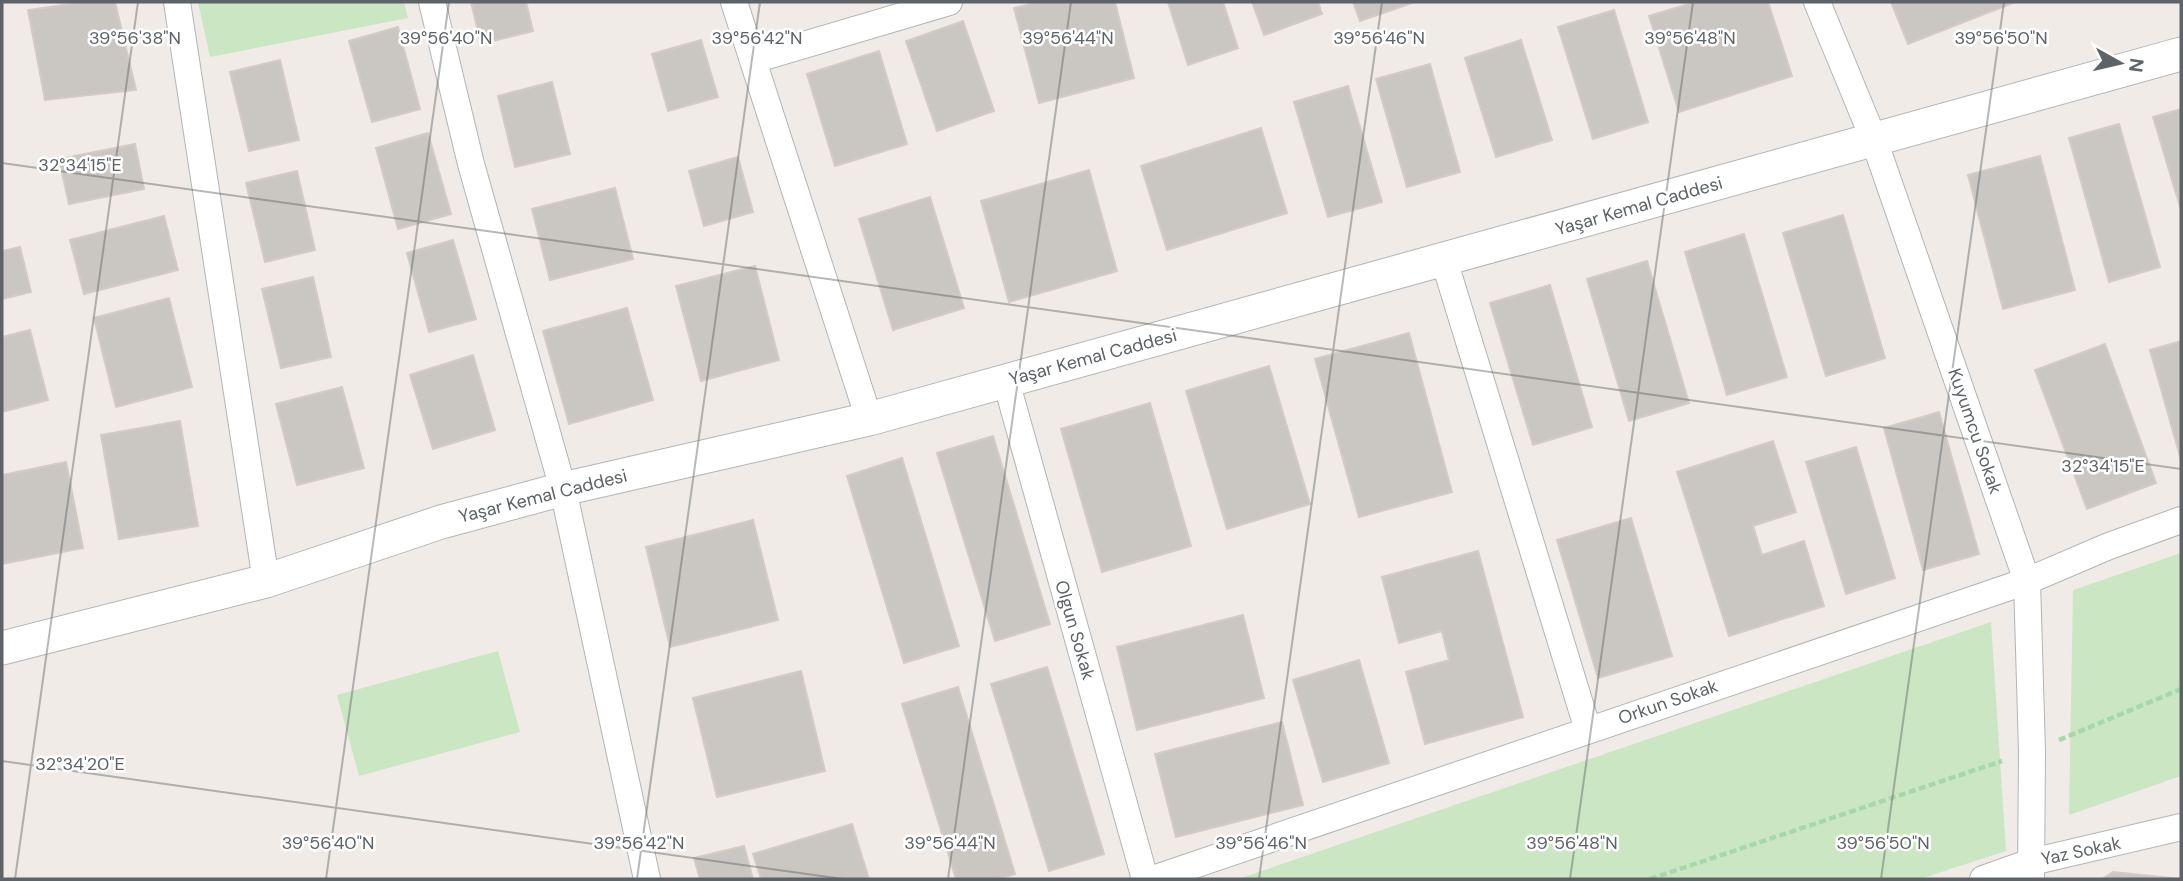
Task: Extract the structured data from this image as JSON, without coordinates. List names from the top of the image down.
{
  "streets": {
    "street": [
      "Yaşar Kemal Caddesi",
      "Kuyumcu Sokak",
      "Olgun Sokak",
      "Orkun Sokak",
      "Yaz Sokak"
    ]
  },
  "crossings": [
    ["Yaşar Kemal Caddesi", "Kuyumcu Sokak"],
    ["Yaşar Kemal Caddesi", "Olgun Sokak"],
    ["Kuyumcu Sokak", "Orkun Sokak"],
    ["Kuyumcu Sokak", "Yaz Sokak"]
  ],
  "north": "right",
  "coordinates": [
    "39°56'38\"N",
    "39°56'40\"N",
    "39°56'42\"N",
    "39°56'44\"N",
    "39°56'46\"N",
    "39°56'48\"N",
    "39°56'50\"N",
    "32°34'15\"E",
    "32°34'20\"E"
  ]
}
